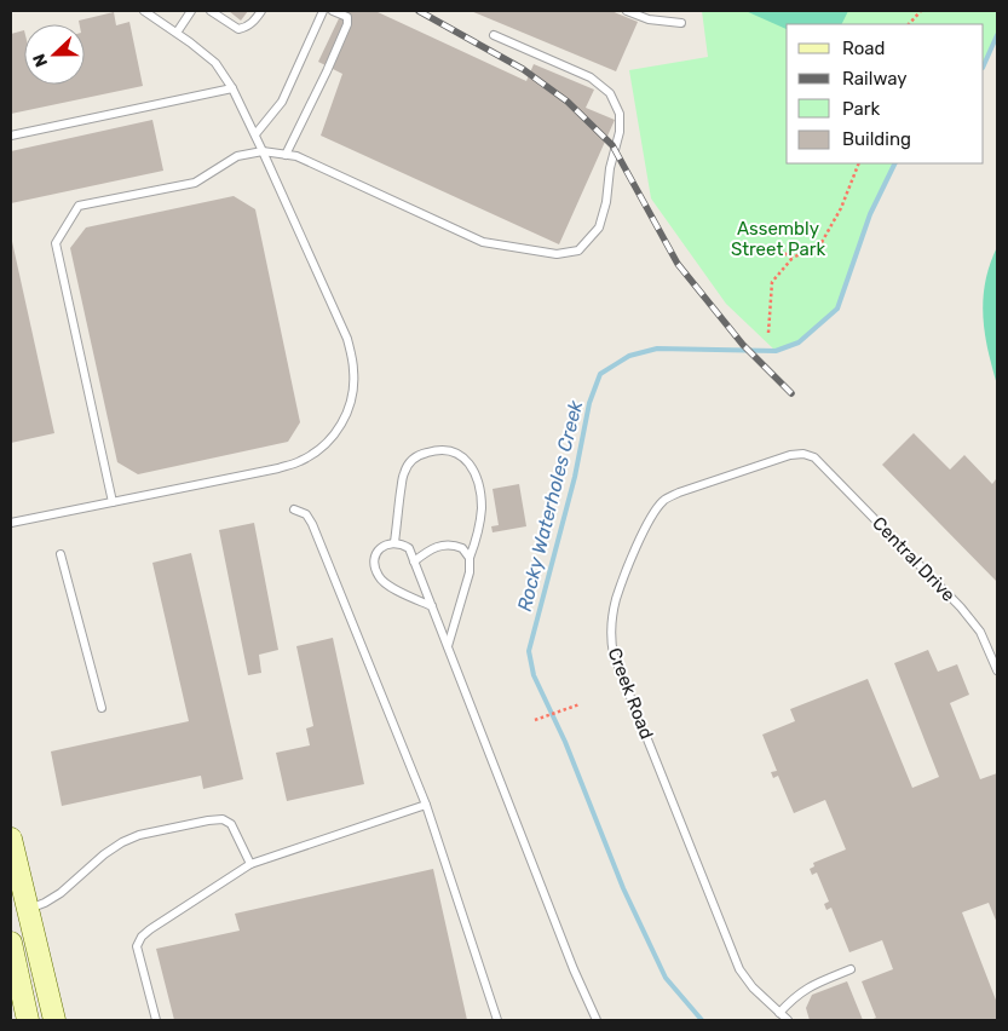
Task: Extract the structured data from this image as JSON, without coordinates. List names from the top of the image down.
{
  "streets": {
    "lane": ["Central Drive", "Creek Road"]
  },
  "crossings": [
    ["Central Drive", "Creek Road"]
  ],
  "water": ["Rocky Waterholes Creek"],
  "parks": ["Assembly Street Park"],
  "legend": [
    "Road",
    "Railway",
    "Park",
    "Building"
  ],
  "north": "left"
}
